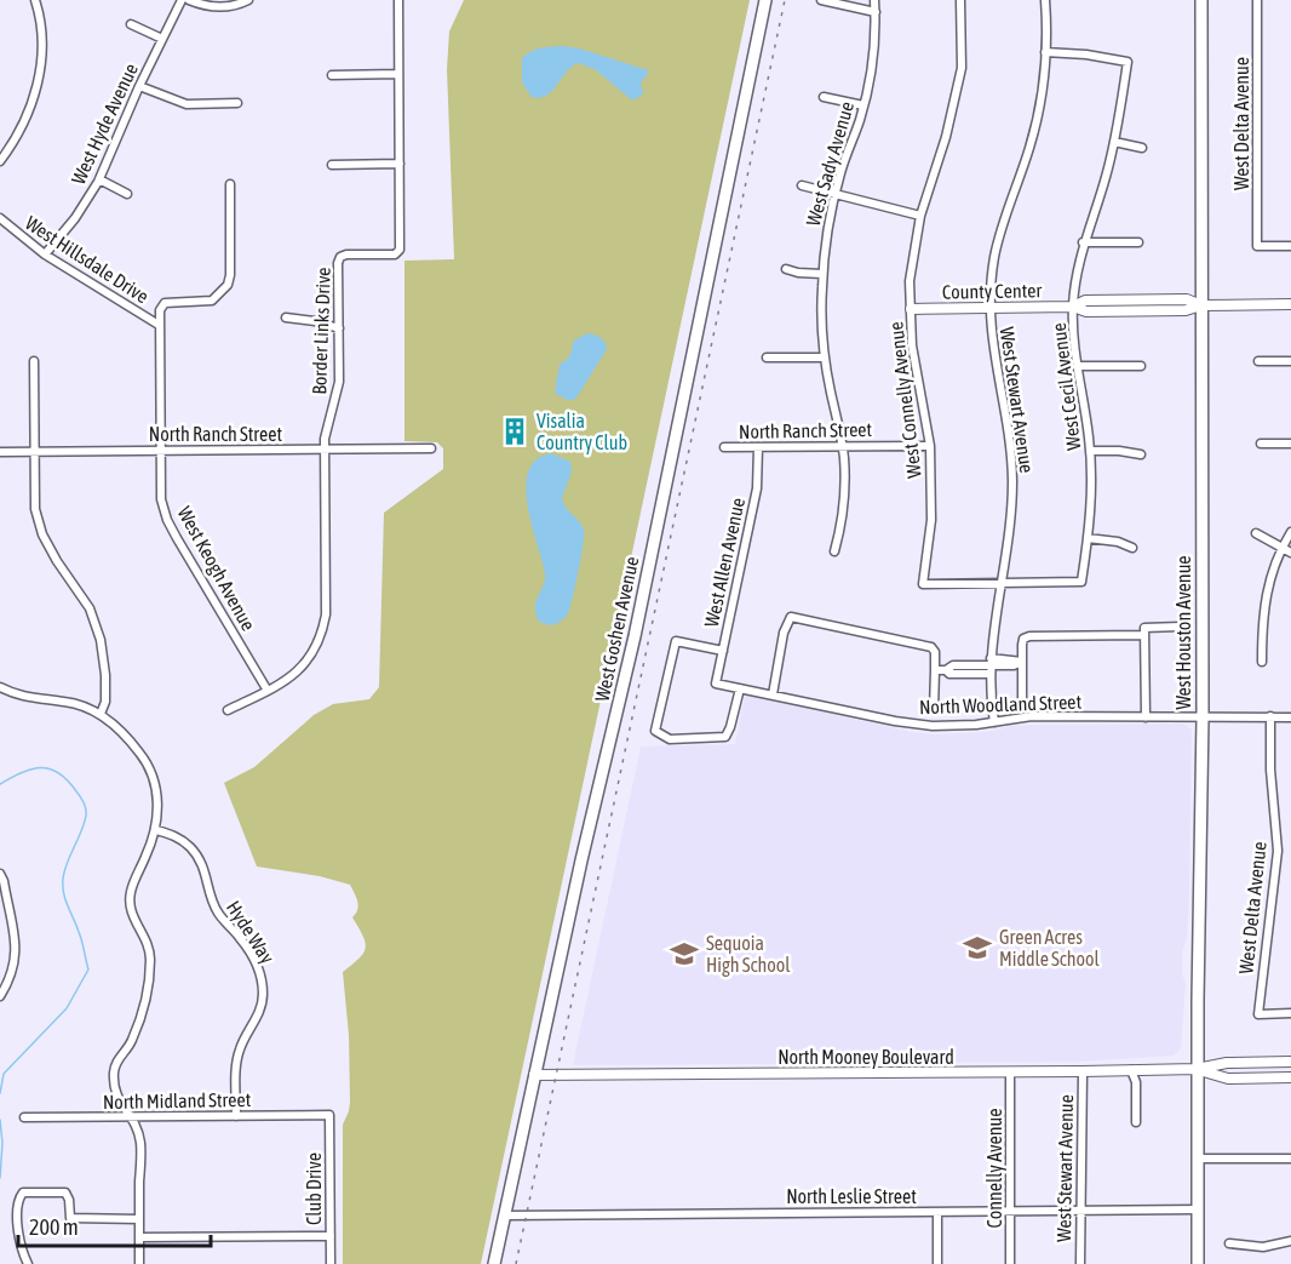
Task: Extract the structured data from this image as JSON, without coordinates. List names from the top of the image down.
{
  "streets": {
    "main road": ["West Goshen Avenue", "West Houston Avenue"],
    "street": [
      "West Hyde Avenue",
      "West Delta Avenue",
      "West Sady Avenue",
      "West Hillsdale Drive",
      "County Center",
      "Border Links Drive",
      "West Cecil Avenue",
      "West Connelly Avenue",
      "West Stewart Avenue",
      "North Ranch Street",
      "West Allen Avenue",
      "West Keogh Avenue",
      "North Woodland Street",
      "Hyde Way",
      "North Mooney Boulevard",
      "North Midland Street",
      "Connelly Avenue",
      "Club Drive",
      "North Leslie Street"
    ]
  },
  "crossings": [
    ["West Hyde Avenue", "West Hillsdale Drive"],
    ["West Delta Avenue", "North Woodland Street"],
    ["West Sady Avenue", "North Ranch Street"],
    ["West Hillsdale Drive", "West Keogh Avenue"],
    ["County Center", "West Cecil Avenue"],
    ["County Center", "West Connelly Avenue"],
    ["County Center", "West Stewart Avenue"],
    ["County Center", "West Houston Avenue"],
    ["Border Links Drive", "North Ranch Street"],
    ["Border Links Drive", "West Keogh Avenue"],
    ["West Cecil Avenue", "West Connelly Avenue"],
    ["West Cecil Avenue", "West Stewart Avenue"],
    ["West Connelly Avenue", "West Stewart Avenue"],
    ["West Connelly Avenue", "North Ranch Street"],
    ["West Stewart Avenue", "North Woodland Street"],
    ["West Stewart Avenue", "North Mooney Boulevard"],
    ["West Stewart Avenue", "North Leslie Street"],
    ["North Ranch Street", "West Allen Avenue"],
    ["North Ranch Street", "West Keogh Avenue"],
    ["West Allen Avenue", "North Woodland Street"],
    ["West Goshen Avenue", "North Mooney Boulevard"],
    ["West Goshen Avenue", "North Leslie Street"],
    ["West Houston Avenue", "North Woodland Street"],
    ["West Houston Avenue", "North Mooney Boulevard"],
    ["West Houston Avenue", "North Leslie Street"],
    ["Hyde Way", "North Midland Street"],
    ["North Mooney Boulevard", "Connelly Avenue"],
    ["North Midland Street", "Club Drive"],
    ["Connelly Avenue", "North Leslie Street"]
  ],
  "places": {
    "building": ["Visalia Country Club"],
    "school or university": ["Green Acres Middle School", "Sequoia High School"]
  },
  "scale_bar": "200 m"
}
